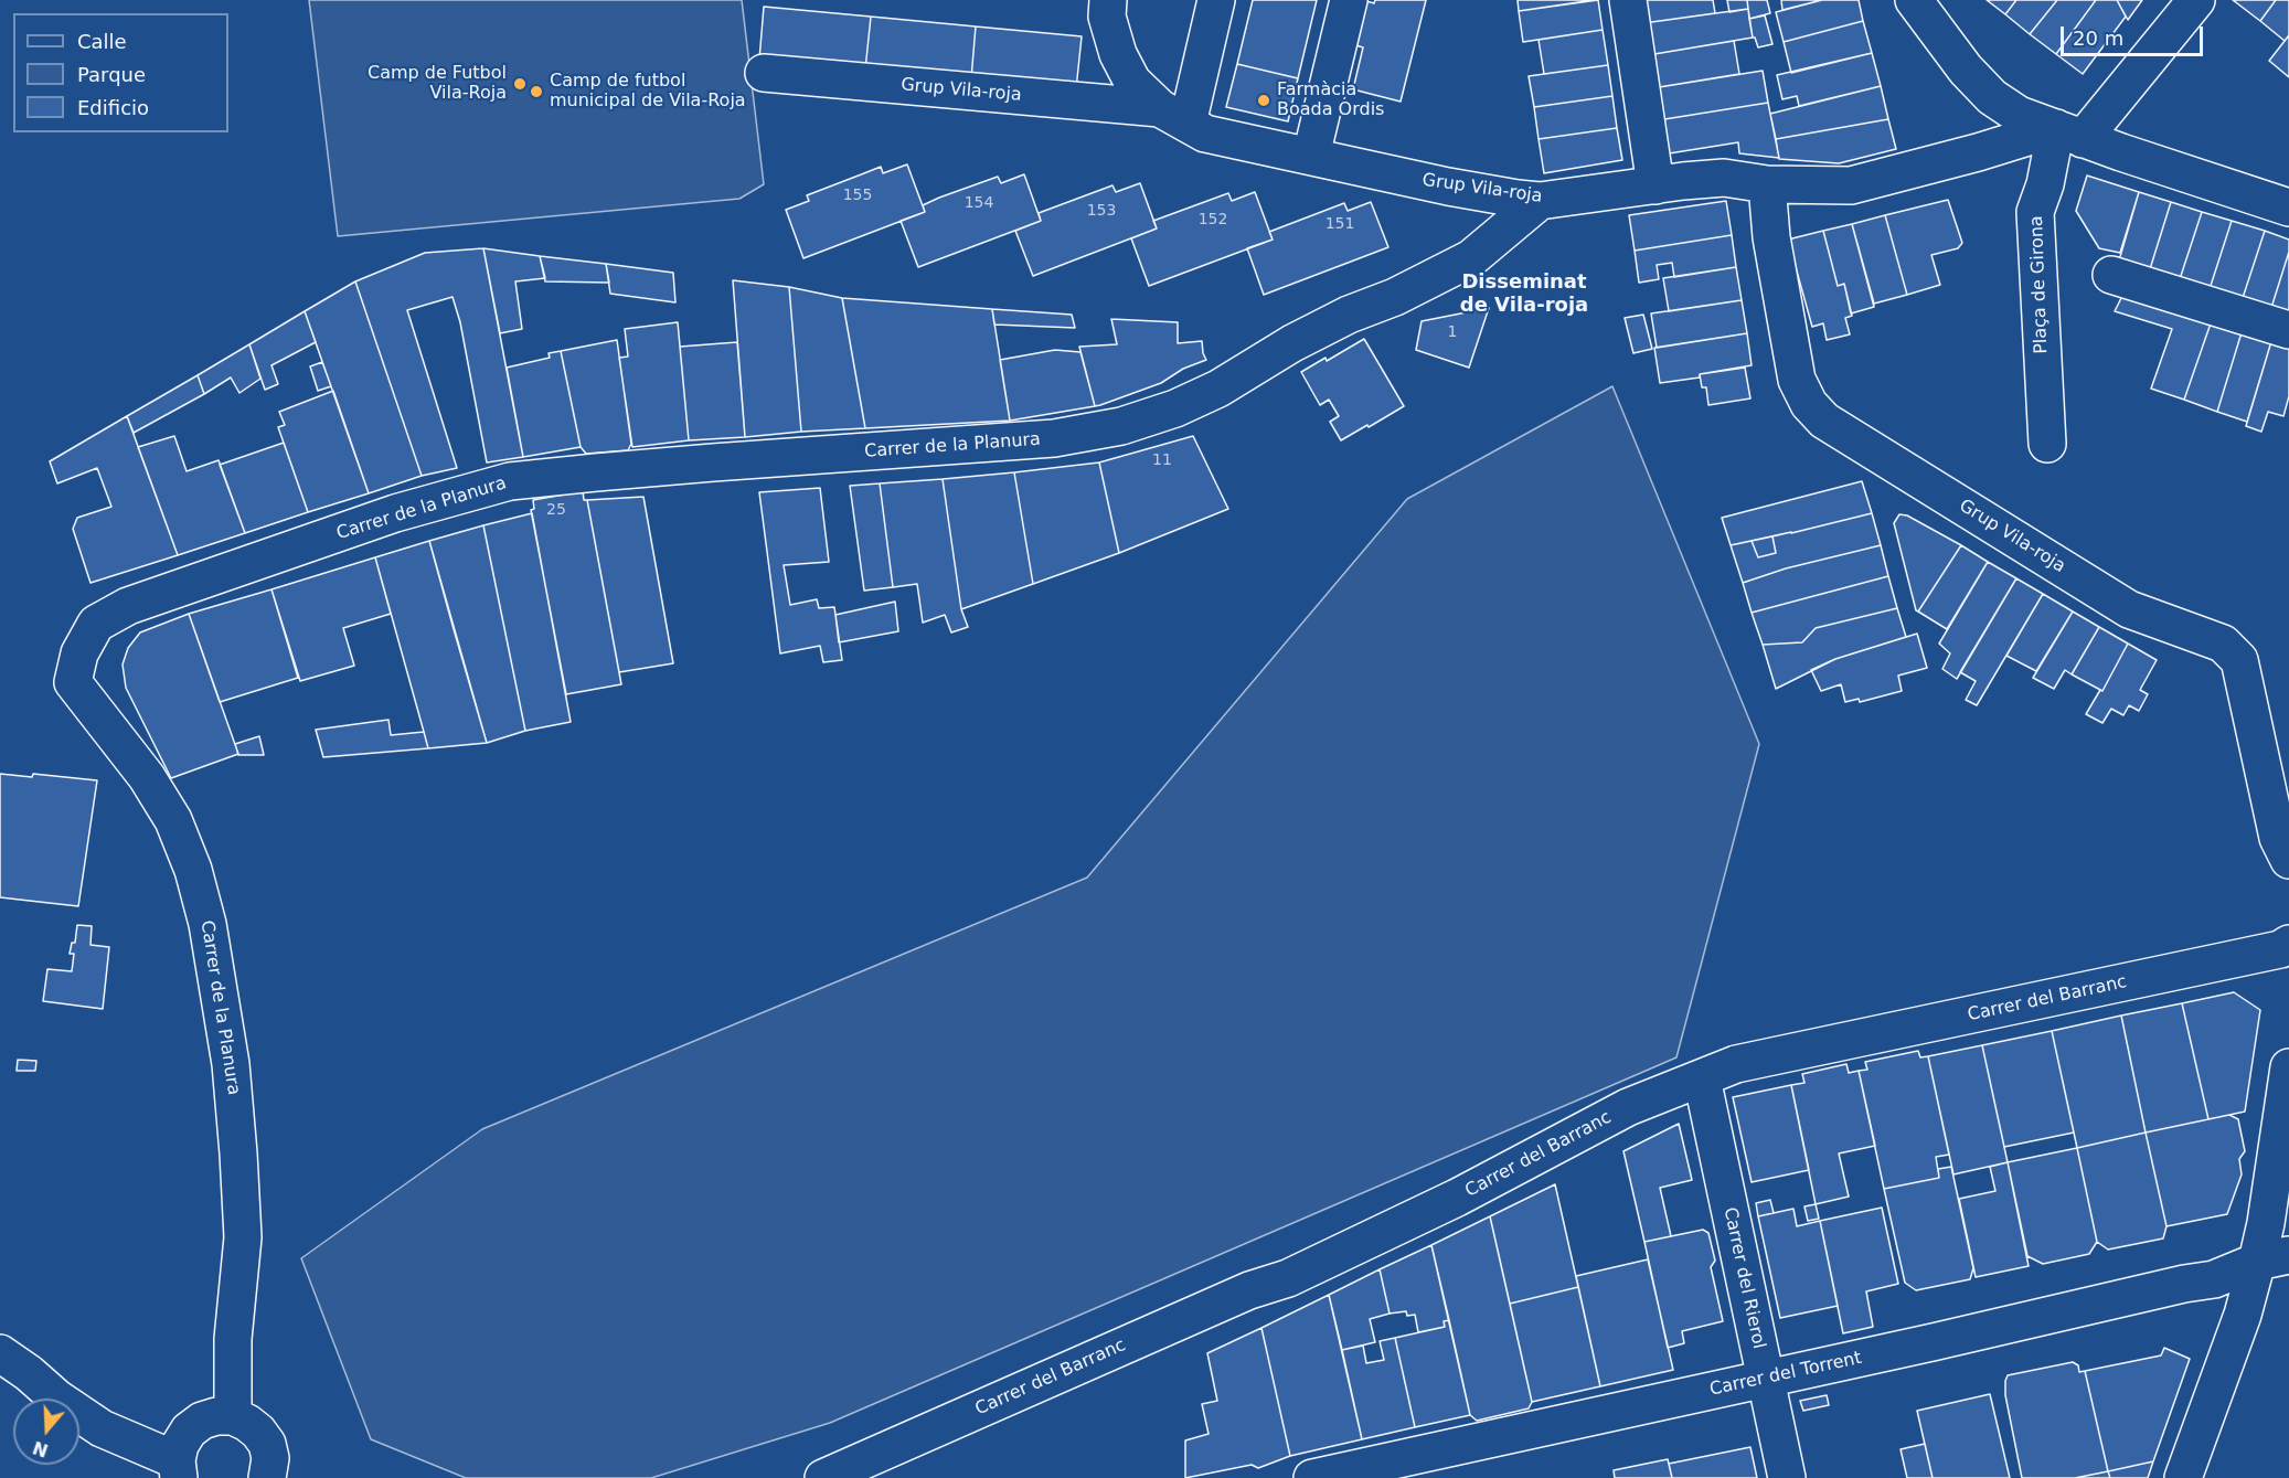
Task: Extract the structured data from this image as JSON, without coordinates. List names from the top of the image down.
{
  "streets": {
    "street": [
      "Grup Vila-roja",
      "Plaça de Girona",
      "Carrer de la Planura",
      "Carrer del Barranc",
      "Carrer del Rierol",
      "Carrer del Torrent"
    ]
  },
  "crossings": [
    ["Grup Vila-roja", "Plaça de Girona"],
    ["Grup Vila-roja", "Carrer de la Planura"],
    ["Carrer del Barranc", "Carrer del Rierol"],
    ["Carrer del Rierol", "Carrer del Torrent"]
  ],
  "districts": ["Disseminat de Vila-roja"],
  "places": ["Camp de Futbol Vila-Roja", "Camp de futbol municipal de Vila-Roja", "Farmàcia Boada Ordis"],
  "house_numbers": [
    "155",
    "154",
    "153",
    "152",
    "151",
    "1",
    "11",
    "25"
  ],
  "legend": ["Calle", "Parque", "Edificio"],
  "scale_bar": "20 m",
  "north": "bottom"
}
